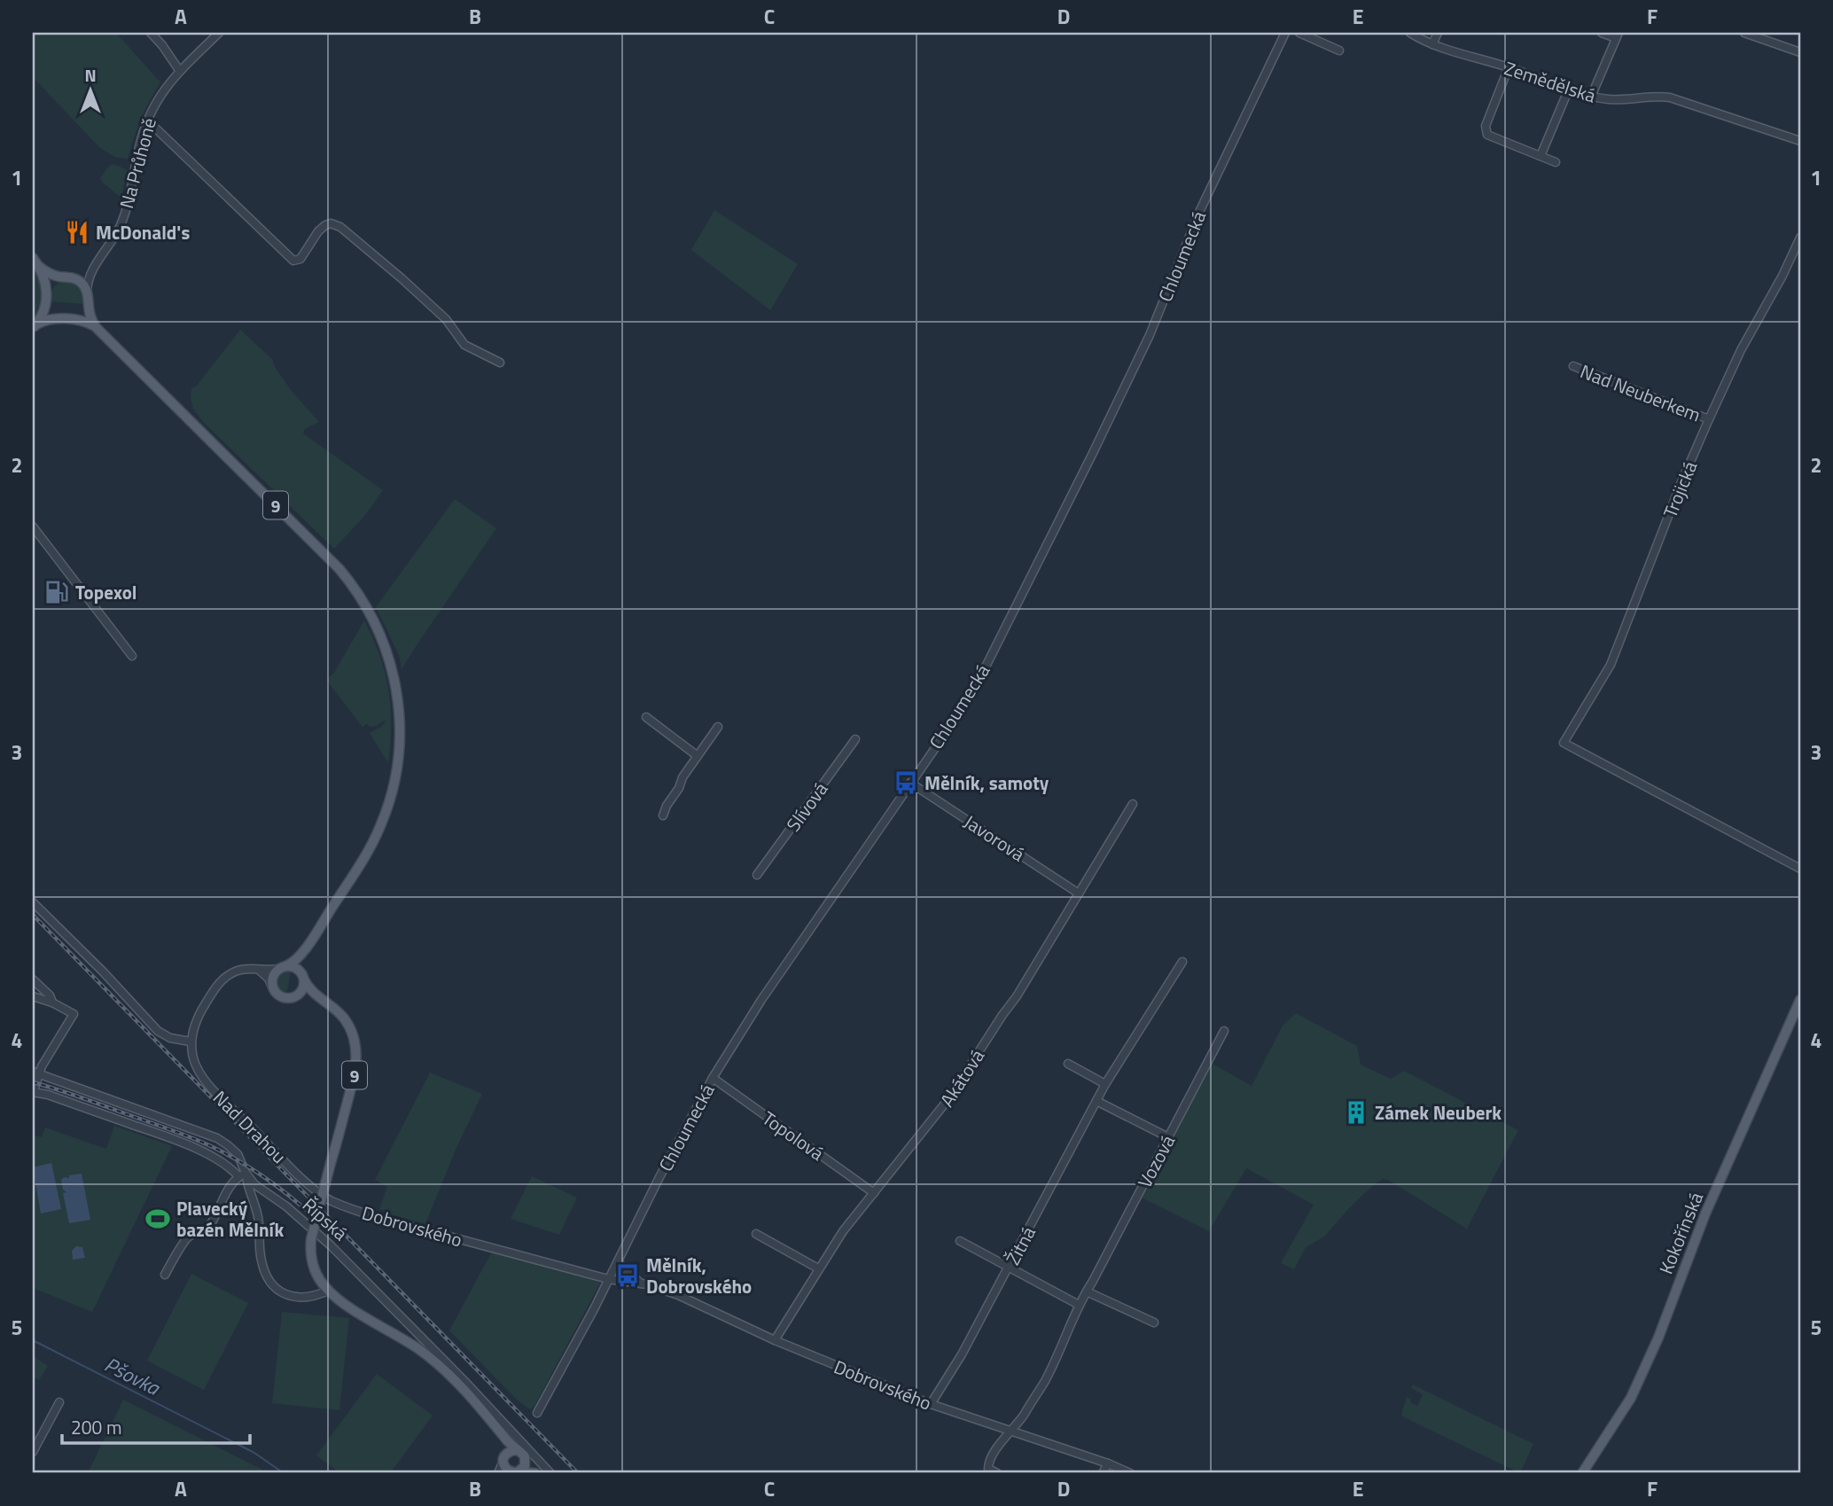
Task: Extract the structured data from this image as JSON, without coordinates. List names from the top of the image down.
{
  "streets": {
    "main road": ["9", "Kokořínská"],
    "street": [
      "Zemědělská",
      "Na Průhoně",
      "Chloumecká",
      "Nad Neuberkem",
      "Trojická",
      "Slívová",
      "Javorová",
      "Akátová",
      "Nad Drahou",
      "Topolová",
      "Vozová",
      "Řípská",
      "Dobrovského",
      "Žitná"
    ]
  },
  "crossings": [
    ["Na Průhoně", "9"],
    ["Chloumecká", "Javorová"],
    ["Chloumecká", "Topolová"],
    ["Chloumecká", "Dobrovského"],
    ["Nad Neuberkem", "Trojická"],
    ["Javorová", "Akátová"],
    ["Akátová", "Topolová"],
    ["Akátová", "Dobrovského"],
    ["Nad Drahou", "Dobrovského"],
    ["Vozová", "Dobrovského"],
    ["Dobrovského", "Žitná"]
  ],
  "water": ["Pšovka"],
  "places": {
    "restaurant": ["McDonald's"],
    "fuel station": ["Topexol"],
    "bus stop": ["Mělník, samoty", "Mělník, Dobrovského"],
    "building": ["Zámek Neuberk"],
    "sports": ["Plavecký bazén Mělník"]
  },
  "scale_bar": "200 m",
  "north": "top",
  "grid": {
    "columns": [
      "A",
      "B",
      "C",
      "D",
      "E",
      "F"
    ],
    "rows": [
      "1",
      "2",
      "3",
      "4",
      "5"
    ]
  }
}
